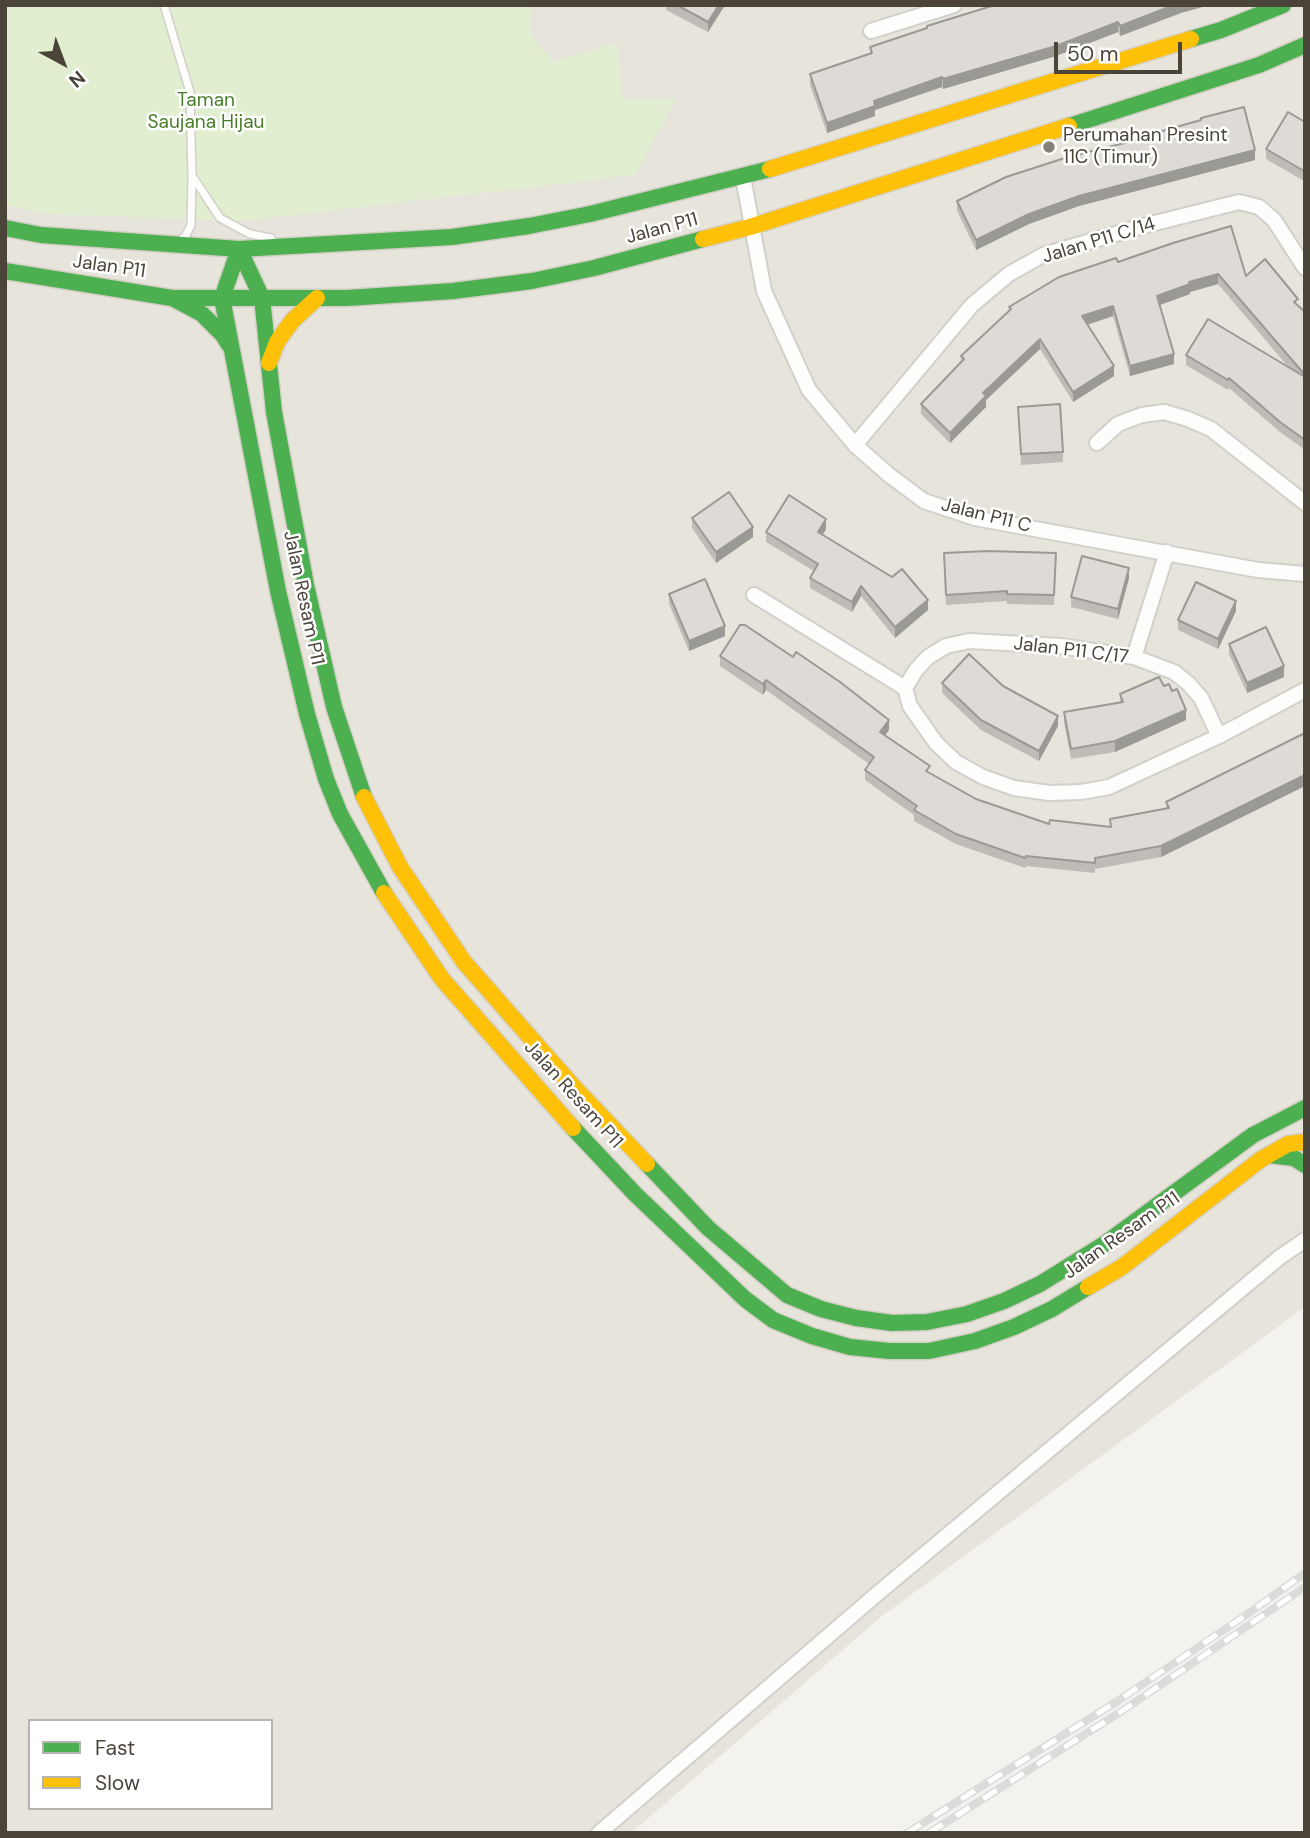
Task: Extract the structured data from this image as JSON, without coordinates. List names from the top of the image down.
{
  "streets": {
    "main road": ["Jalan P11", "Jalan Resam P11"],
    "street": ["Jalan P11 C/14", "Jalan P11 C", "Jalan P11 C/17"]
  },
  "crossings": [
    ["Jalan P11", "Jalan P11 C"],
    ["Jalan P11", "Jalan Resam P11"],
    ["Jalan P11 C/14", "Jalan P11 C"]
  ],
  "parks": ["Taman Saujana Hijau"],
  "places": ["Perumahan Presint 11C (Timur)"],
  "legend": ["Fast", "Slow"],
  "scale_bar": "50 m",
  "north": "bottom right"
}
